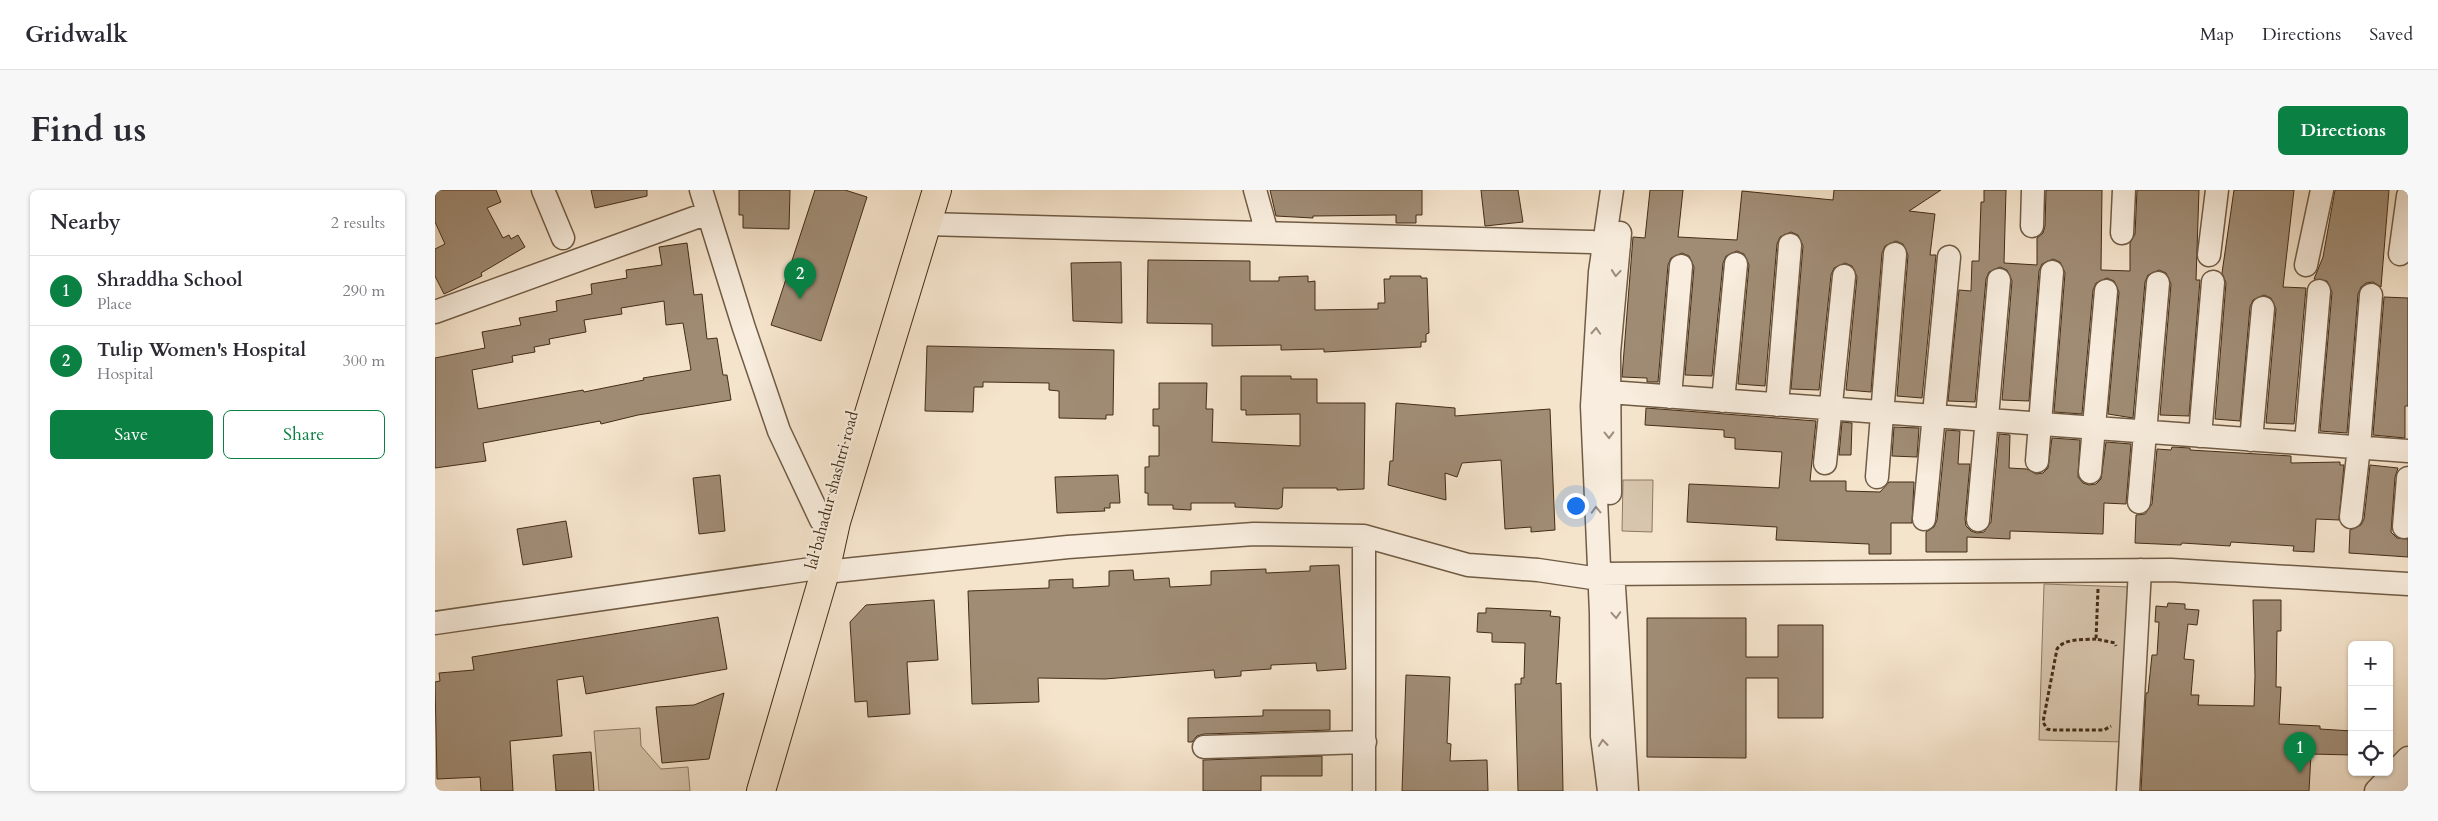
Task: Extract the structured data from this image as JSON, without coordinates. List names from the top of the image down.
{
  "streets": {
    "main road": ["lal bahadur shashtri road"]
  },
  "page": {
    "header": "Gridwalk",
    "nav": ["Map", "Directions", "Saved"],
    "title": "Find us",
    "buttons": [
      "Directions",
      ["Save", "Share"]
    ],
    "heading": ["Nearby", "2 results"],
    "list": [
      {
        "mark": "1",
        "name": "Shraddha School",
        "note": "Place",
        "value": "290 m"
      },
      {
        "mark": "2",
        "name": "Tulip Women's Hospital",
        "note": "Hospital",
        "value": "300 m"
      }
    ],
    "pins": ["2", "1"],
    "map_buttons": ["+", "−"]
  }
}
